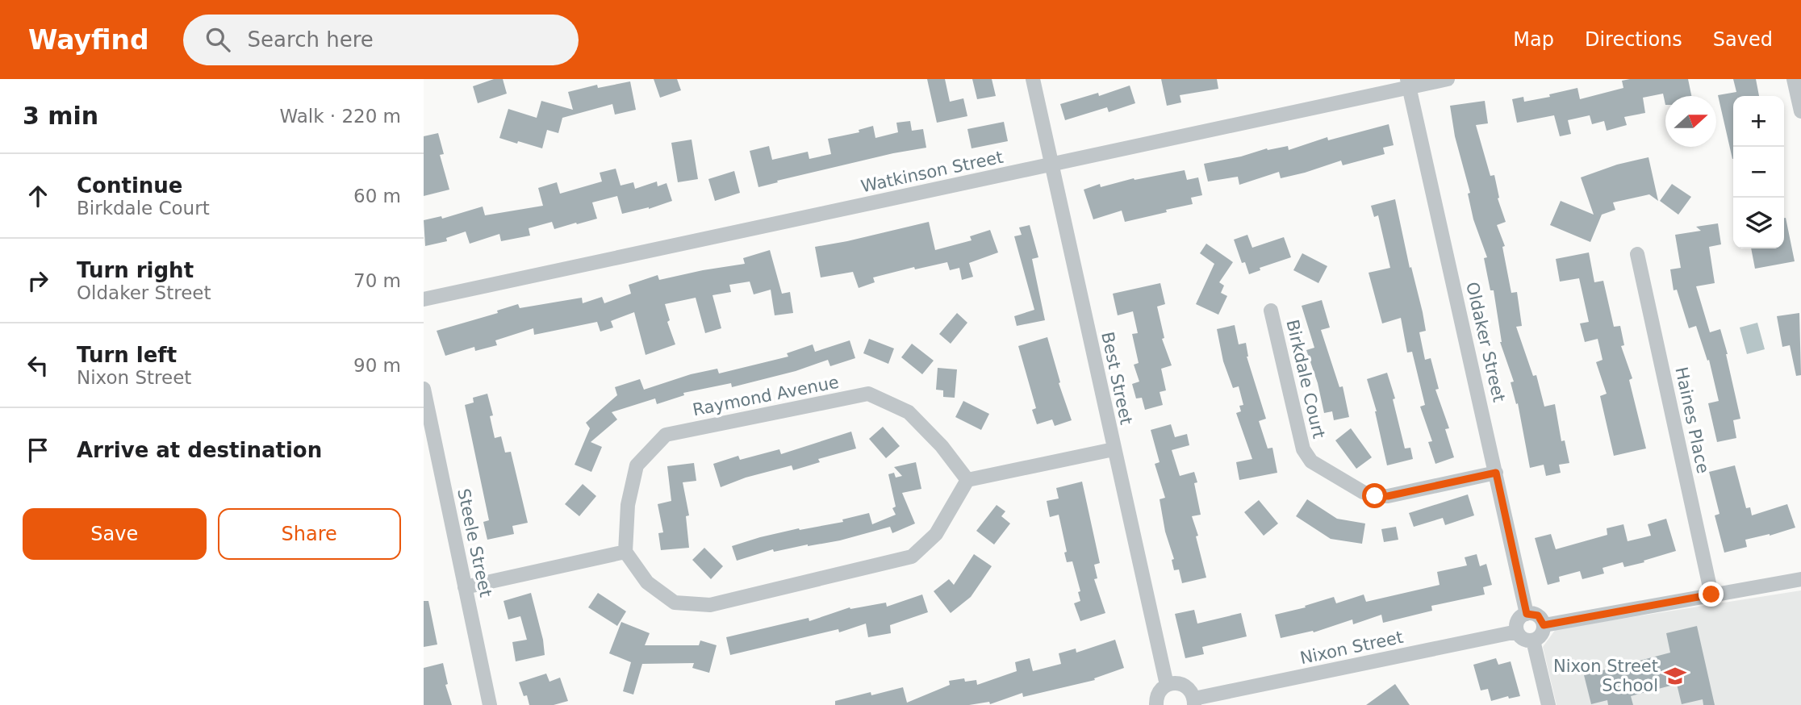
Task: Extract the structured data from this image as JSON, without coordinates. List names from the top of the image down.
{
  "streets": {
    "street": [
      "Watkinson Street",
      "Oldaker Street",
      "Best Street",
      "Birkdale Court",
      "Raymond Avenue",
      "Haines Place",
      "Steele Street",
      "Nixon Street"
    ]
  },
  "crossings": [
    ["Watkinson Street", "Oldaker Street"],
    ["Watkinson Street", "Best Street"],
    ["Oldaker Street", "Birkdale Court"],
    ["Oldaker Street", "Nixon Street"]
  ],
  "places": {
    "school or university": ["Nixon Street School"]
  },
  "north": "right",
  "page": {
    "header": "Wayfind",
    "search": "Search here",
    "nav": ["Map", "Directions", "Saved"],
    "heading": ["3 min", "Walk · 220 m"],
    "map_buttons": ["+", "−"],
    "list": [
      ["Continue", "Birkdale Court", "60 m"],
      ["Turn right", "Oldaker Street", "70 m"],
      ["Turn left", "Nixon Street", "90 m"],
      "Arrive at destination"
    ],
    "buttons": ["Save", "Share"]
  }
}
